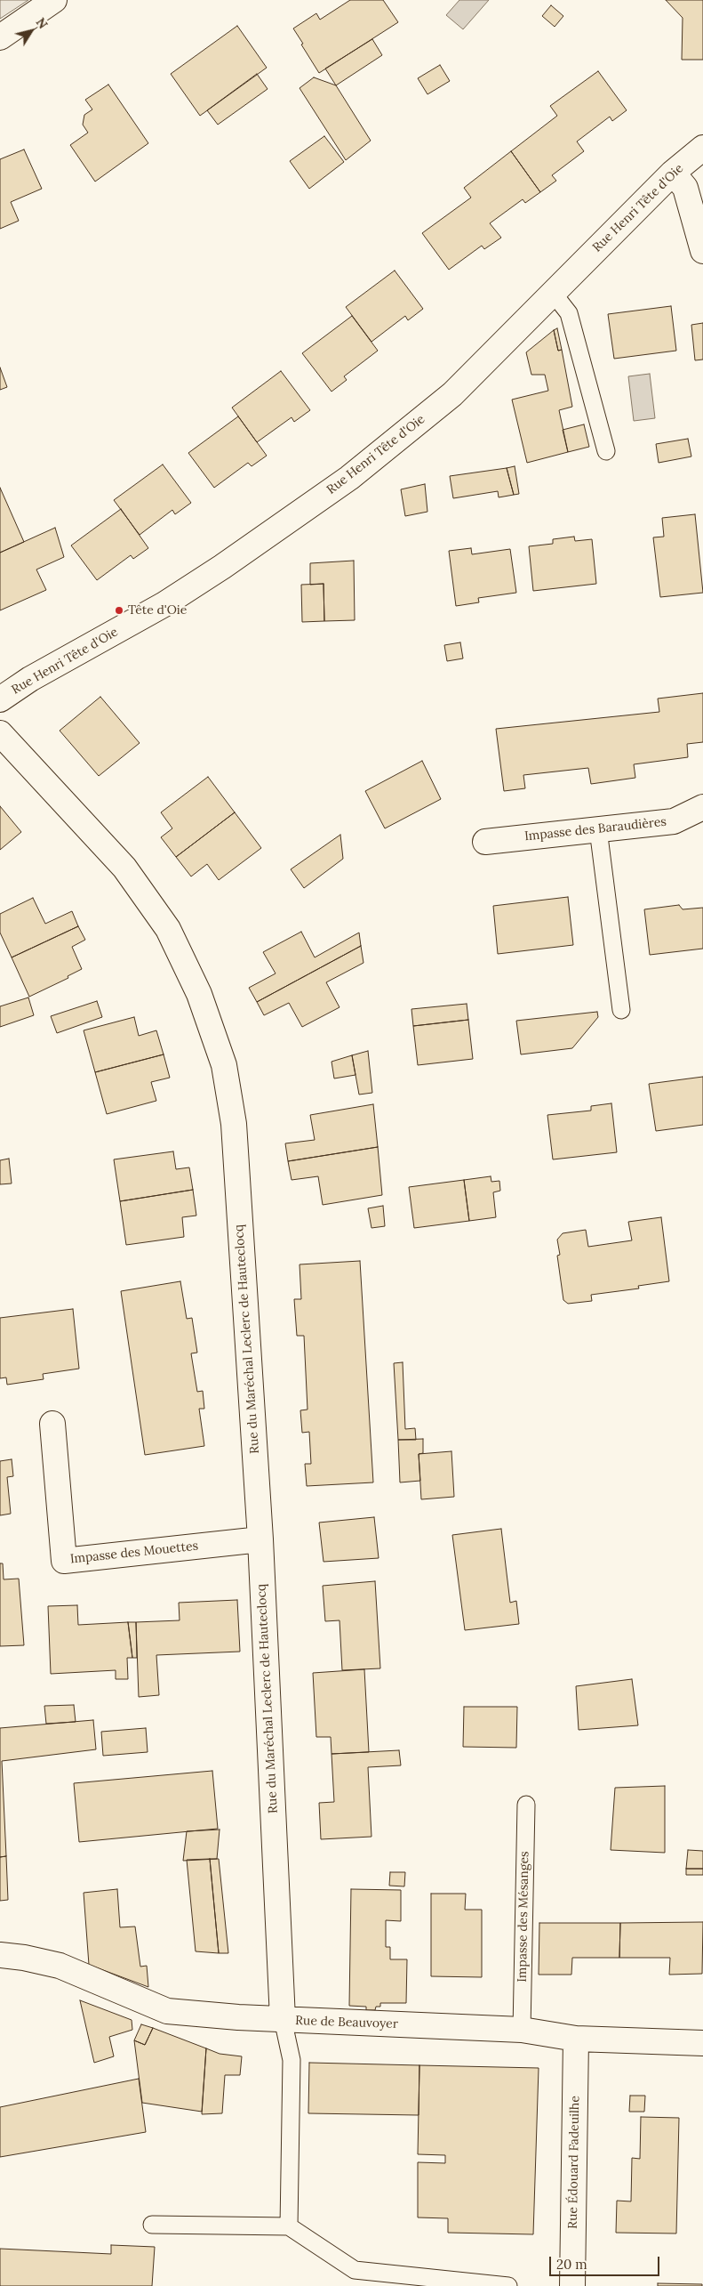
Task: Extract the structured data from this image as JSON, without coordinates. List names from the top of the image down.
{
  "streets": {
    "street": [
      "Rue Henri Tête d'Oie",
      "Impasse des Baraudières",
      "Rue du Maréchal Leclerc de Hauteclocq",
      "Impasse des Mouettes",
      "Rue de Beauvoyer",
      "Rue Édouard Fadeuilhe"
    ],
    "lane": ["Impasse des Mésanges"]
  },
  "crossings": [
    ["Rue du Maréchal Leclerc de Hauteclocq", "Impasse des Mouettes"],
    ["Rue du Maréchal Leclerc de Hauteclocq", "Rue de Beauvoyer"],
    ["Impasse des Mésanges", "Rue de Beauvoyer"],
    ["Rue de Beauvoyer", "Rue Édouard Fadeuilhe"]
  ],
  "places": ["Tête d'Oie"],
  "scale_bar": "20 m",
  "north": "top right"
}
